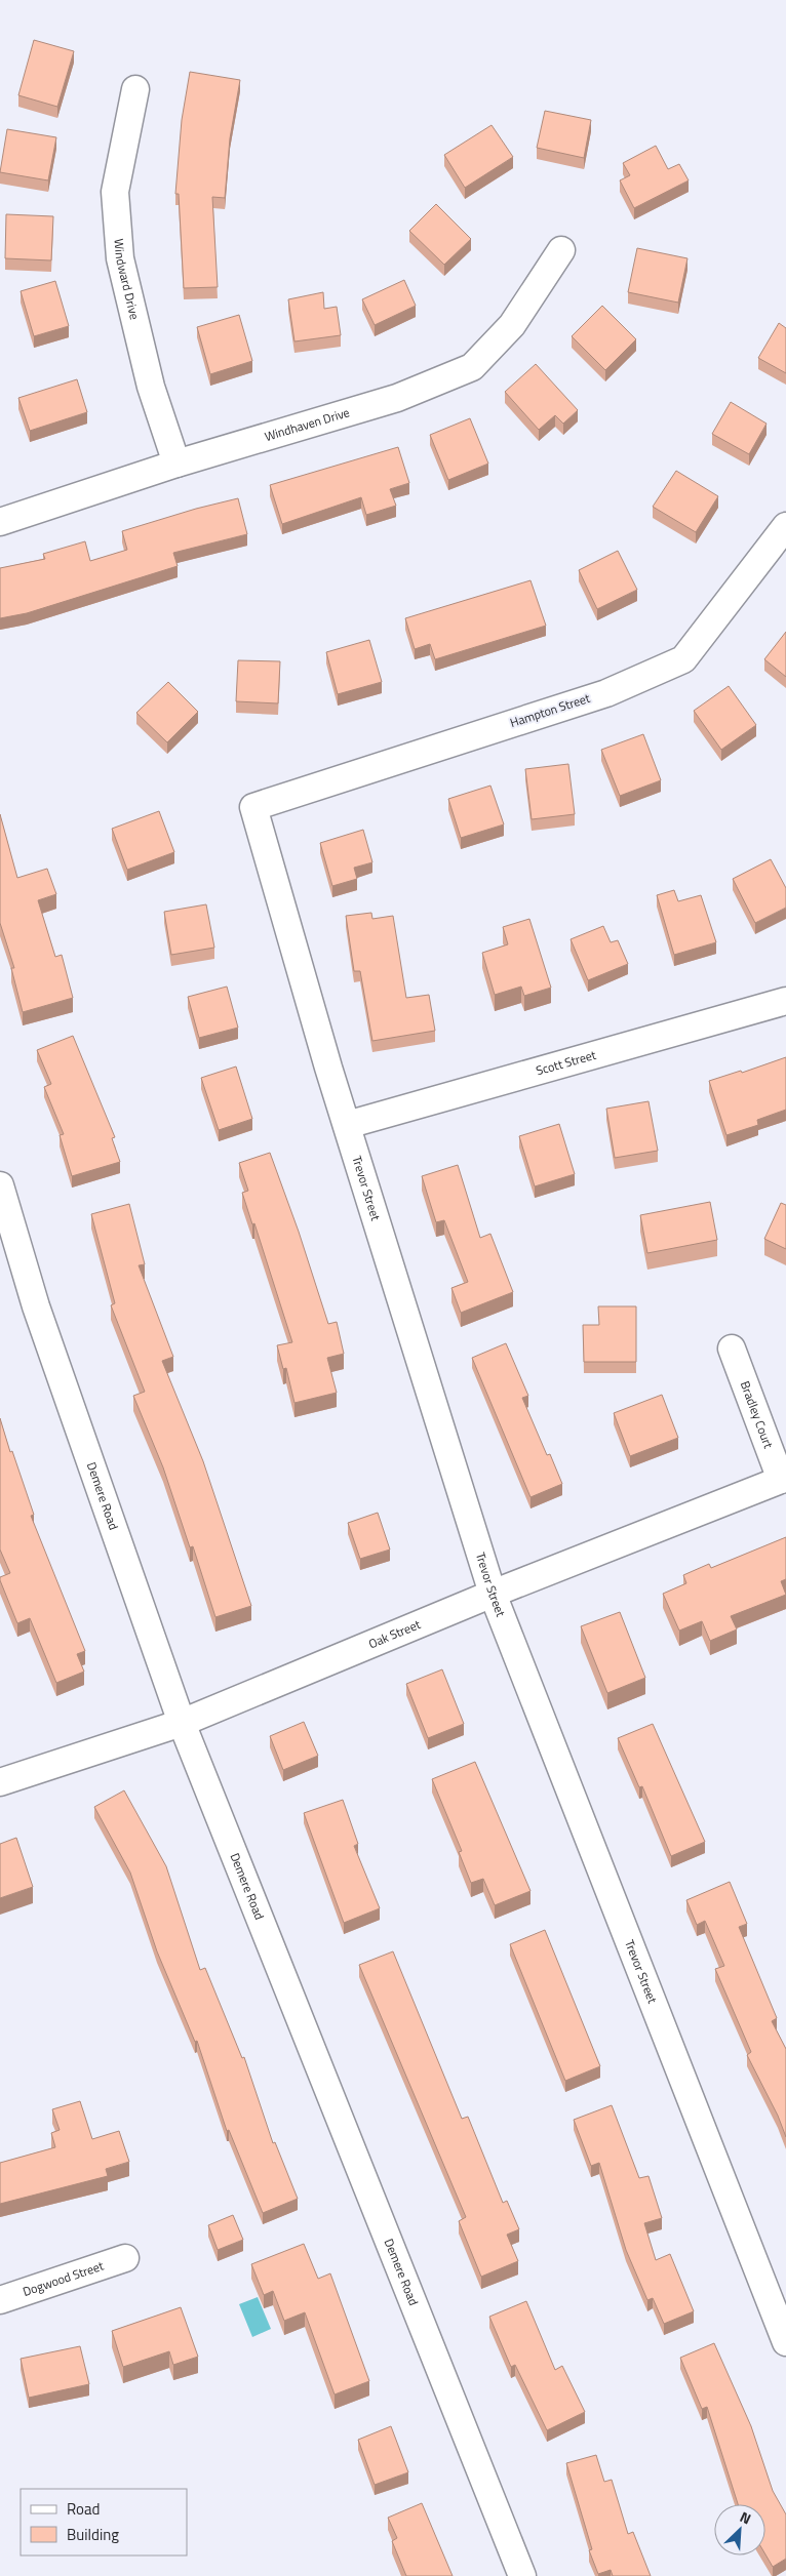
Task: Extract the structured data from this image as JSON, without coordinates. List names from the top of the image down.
{
  "streets": {
    "street": [
      "Windward Drive",
      "Windhaven Drive",
      "Hampton Street",
      "Scott Street",
      "Trevor Street",
      "Bradley Court",
      "Demere Road",
      "Oak Street",
      "Dogwood Street"
    ]
  },
  "crossings": [
    ["Windward Drive", "Windhaven Drive"],
    ["Hampton Street", "Trevor Street"],
    ["Scott Street", "Trevor Street"],
    ["Trevor Street", "Oak Street"],
    ["Bradley Court", "Oak Street"],
    ["Demere Road", "Oak Street"]
  ],
  "legend": ["Road", "Building"],
  "north": "top right"
}
